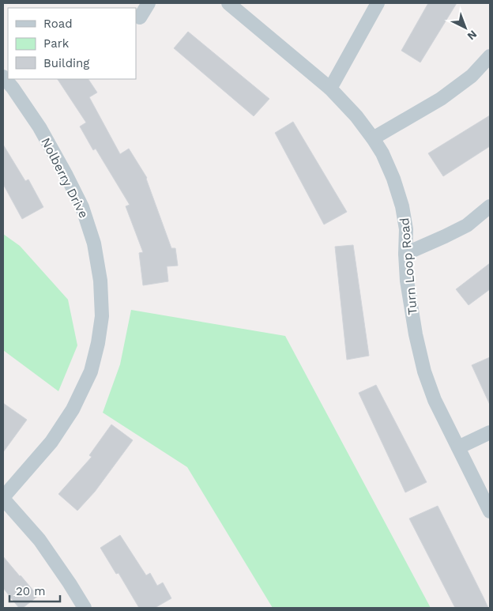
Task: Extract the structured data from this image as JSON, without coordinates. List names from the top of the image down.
{
  "streets": {
    "street": ["Nolberry Drive", "Turn Loop Road"]
  },
  "legend": ["Road", "Park", "Building"],
  "scale_bar": "20 m",
  "north": "bottom right"
}
